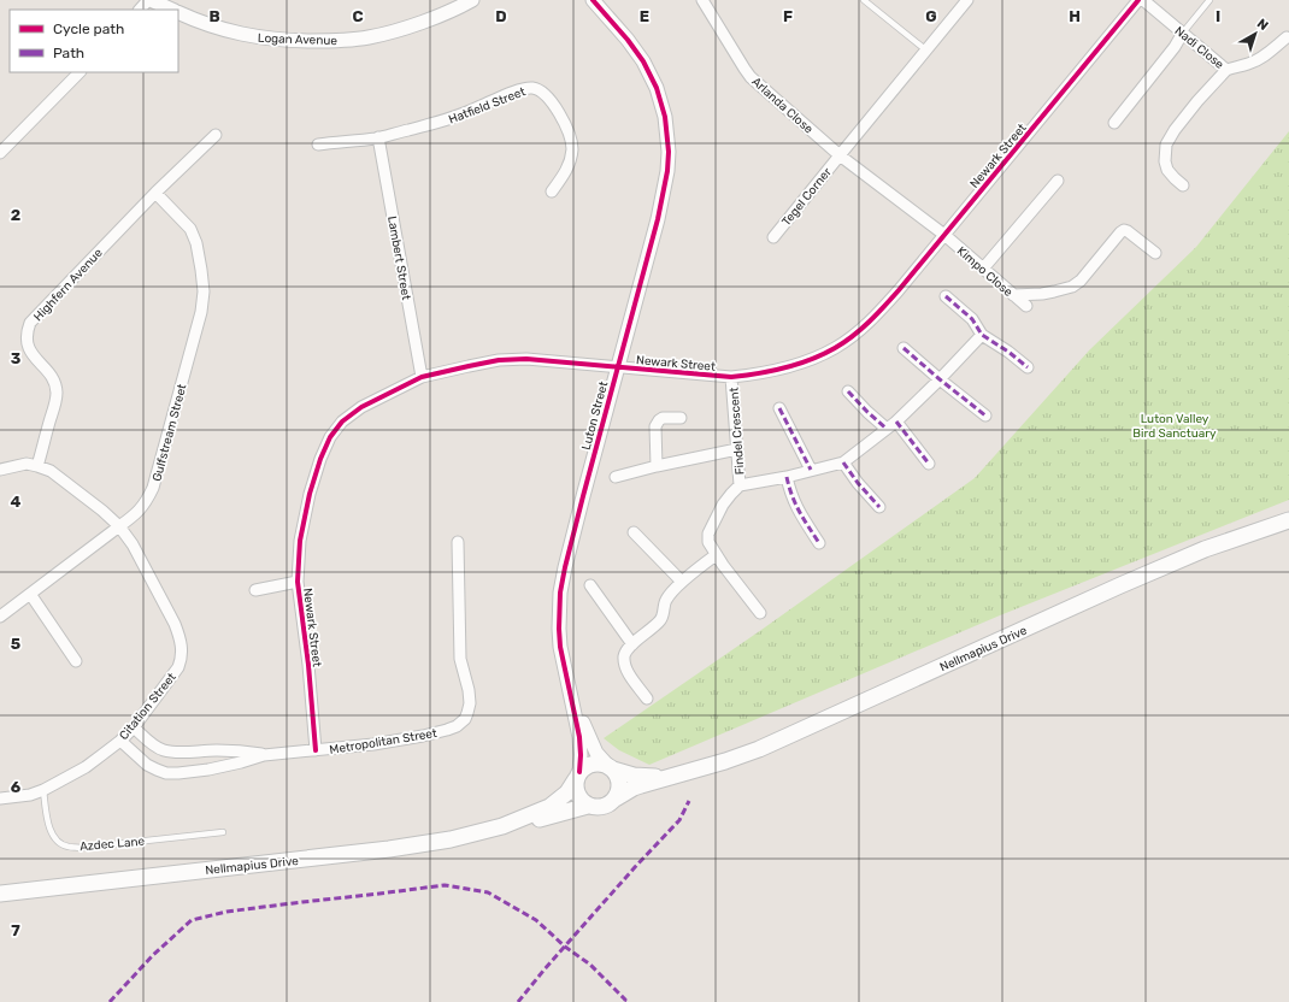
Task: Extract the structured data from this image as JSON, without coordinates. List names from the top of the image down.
{
  "streets": {
    "main road": ["Nellmapius Drive"],
    "street": [
      "Logan Avenue",
      "Nadi Close",
      "Hatfield Street",
      "Arlanda Close",
      "Newark Street",
      "Tegel Corner",
      "Lambert Street",
      "Kimpo Close",
      "Highfern Avenue",
      "Luton Street",
      "Findel Crescent",
      "Gulfstream Street",
      "Citation Street",
      "Metropolitan Street"
    ],
    "lane": ["Azdec Lane"]
  },
  "crossings": [
    ["Hatfield Street", "Lambert Street"],
    ["Arlanda Close", "Newark Street"],
    ["Arlanda Close", "Tegel Corner"],
    ["Arlanda Close", "Kimpo Close"],
    ["Newark Street", "Lambert Street"],
    ["Newark Street", "Kimpo Close"],
    ["Newark Street", "Luton Street"],
    ["Newark Street", "Findel Crescent"],
    ["Newark Street", "Metropolitan Street"],
    ["Highfern Avenue", "Gulfstream Street"],
    ["Luton Street", "Nellmapius Drive"],
    ["Gulfstream Street", "Citation Street"],
    ["Citation Street", "Metropolitan Street"],
    ["Citation Street", "Azdec Lane"]
  ],
  "parks": ["Luton Valley Bird Sanctuary"],
  "legend": ["Cycle path", "Path"],
  "north": "top right",
  "grid": {
    "columns": [
      "B",
      "C",
      "D",
      "E",
      "F",
      "G",
      "H",
      "I"
    ],
    "rows": [
      "2",
      "3",
      "4",
      "5",
      "6",
      "7"
    ]
  }
}
